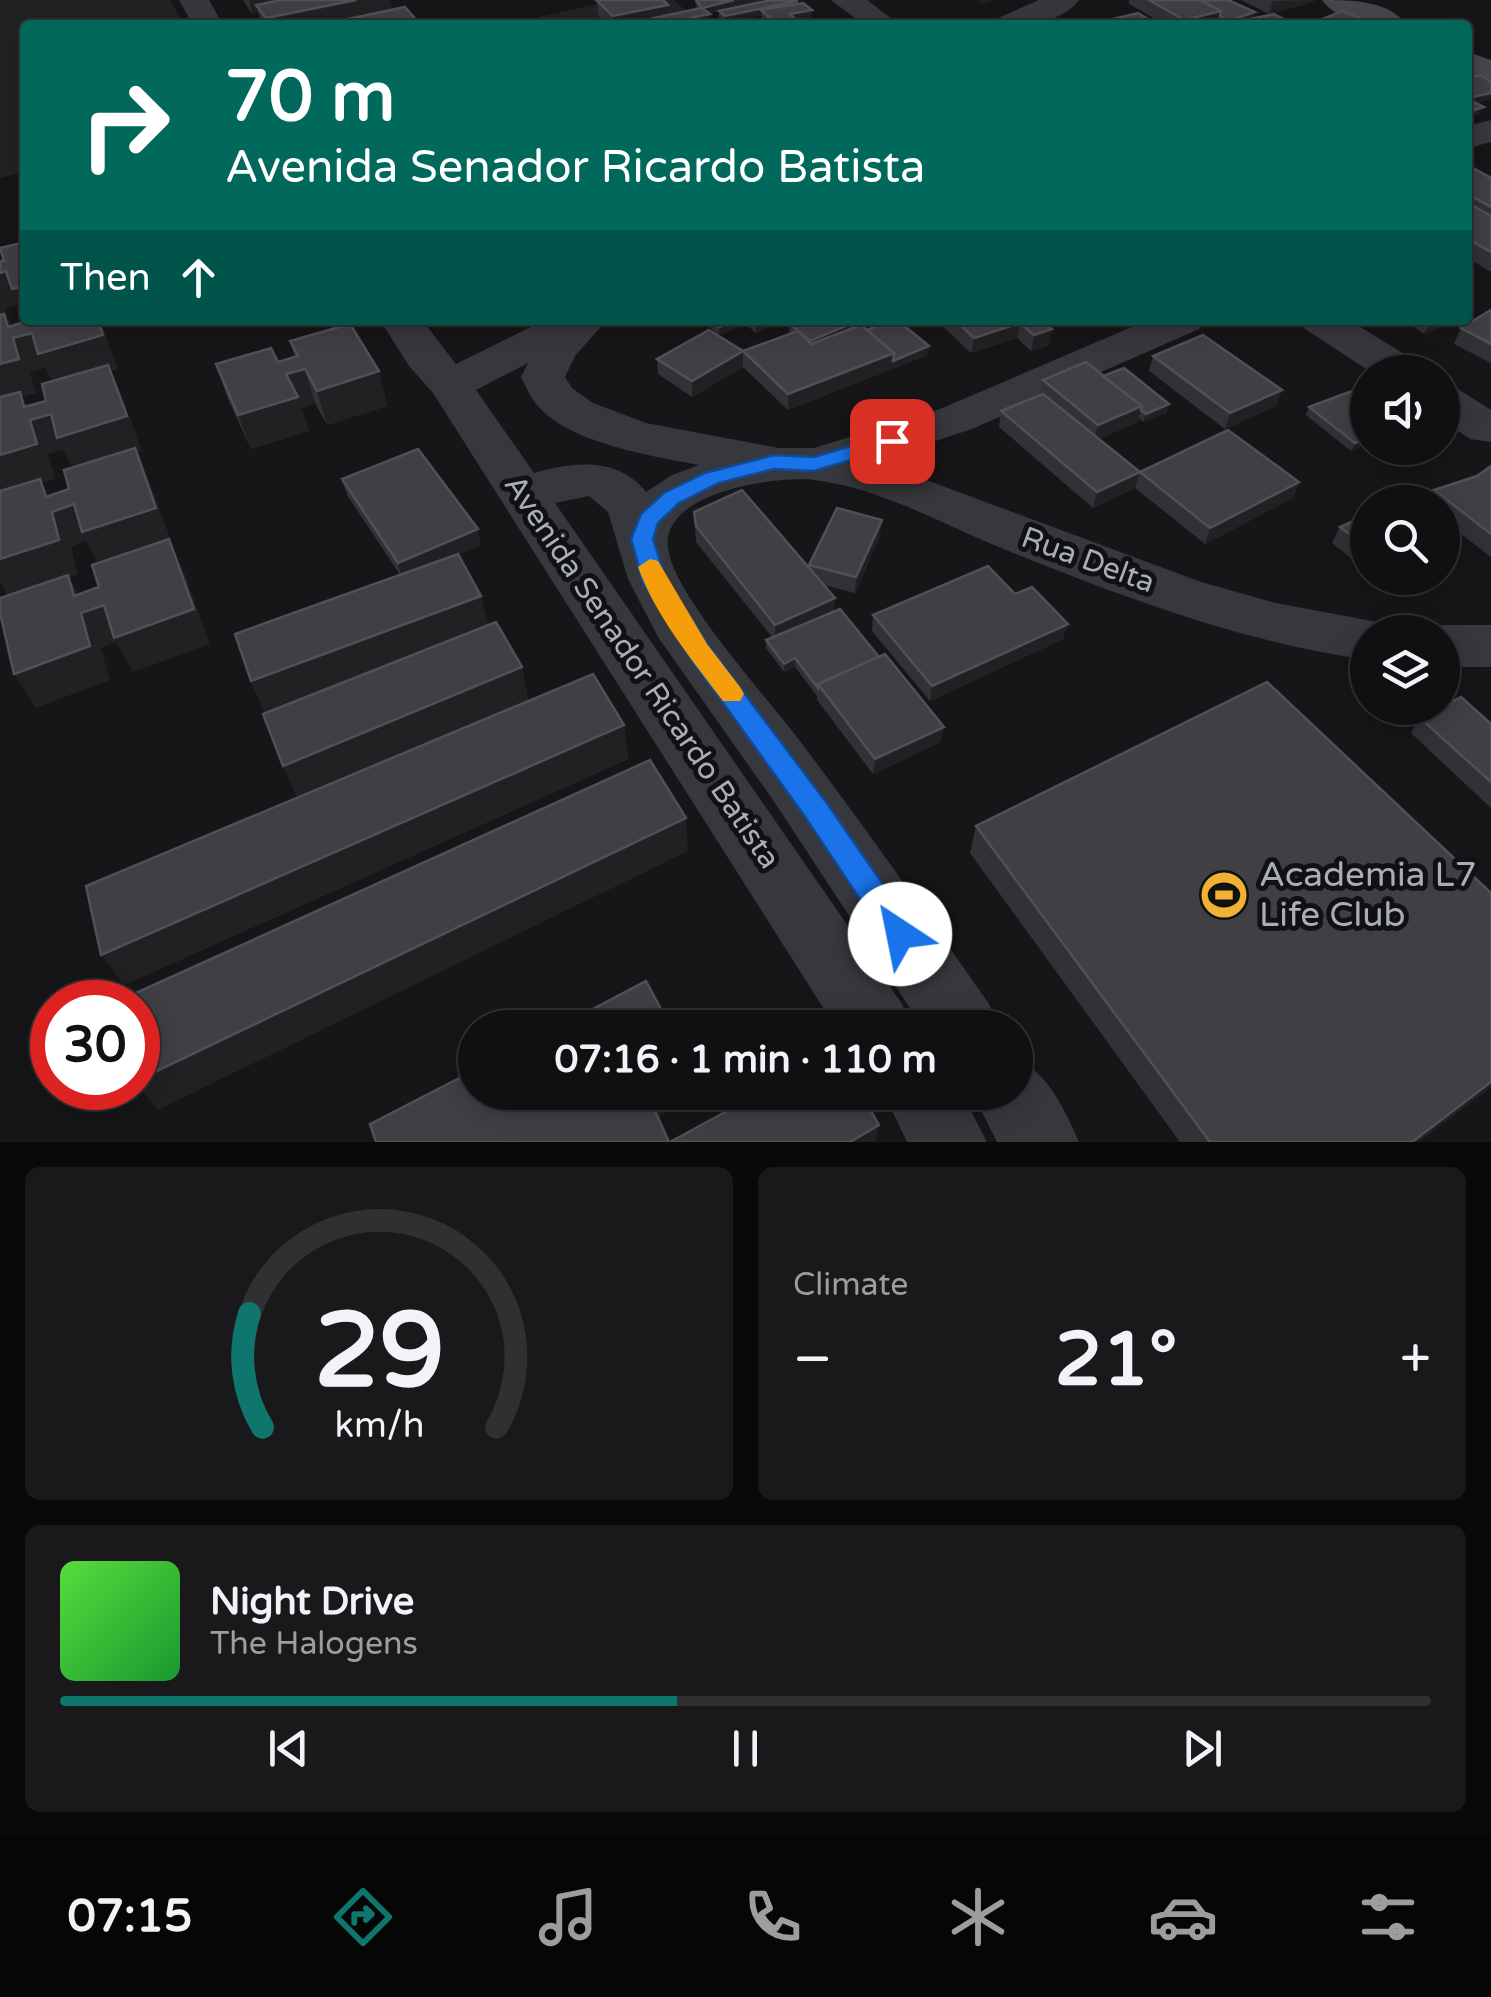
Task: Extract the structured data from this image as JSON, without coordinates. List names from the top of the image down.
{
  "streets": {
    "street": ["Rua Delta", "Avenida Senador Ricardo Batista"]
  },
  "places": {
    "sports": ["Academia L7 Life Club"]
  },
  "page": {
    "turn": ["70 m", "Avenida Senador Ricardo Batista"],
    "then": "Then",
    "limit": "30",
    "trip": "07:16 · 1 min · 110 m",
    "tile": "Climate",
    "heat": ["−", "21°", "+"],
    "song": ["Night Drive", "The Halogens"],
    "tabs": "07:15",
    "gauge": ["29", "km/h"]
  }
}
